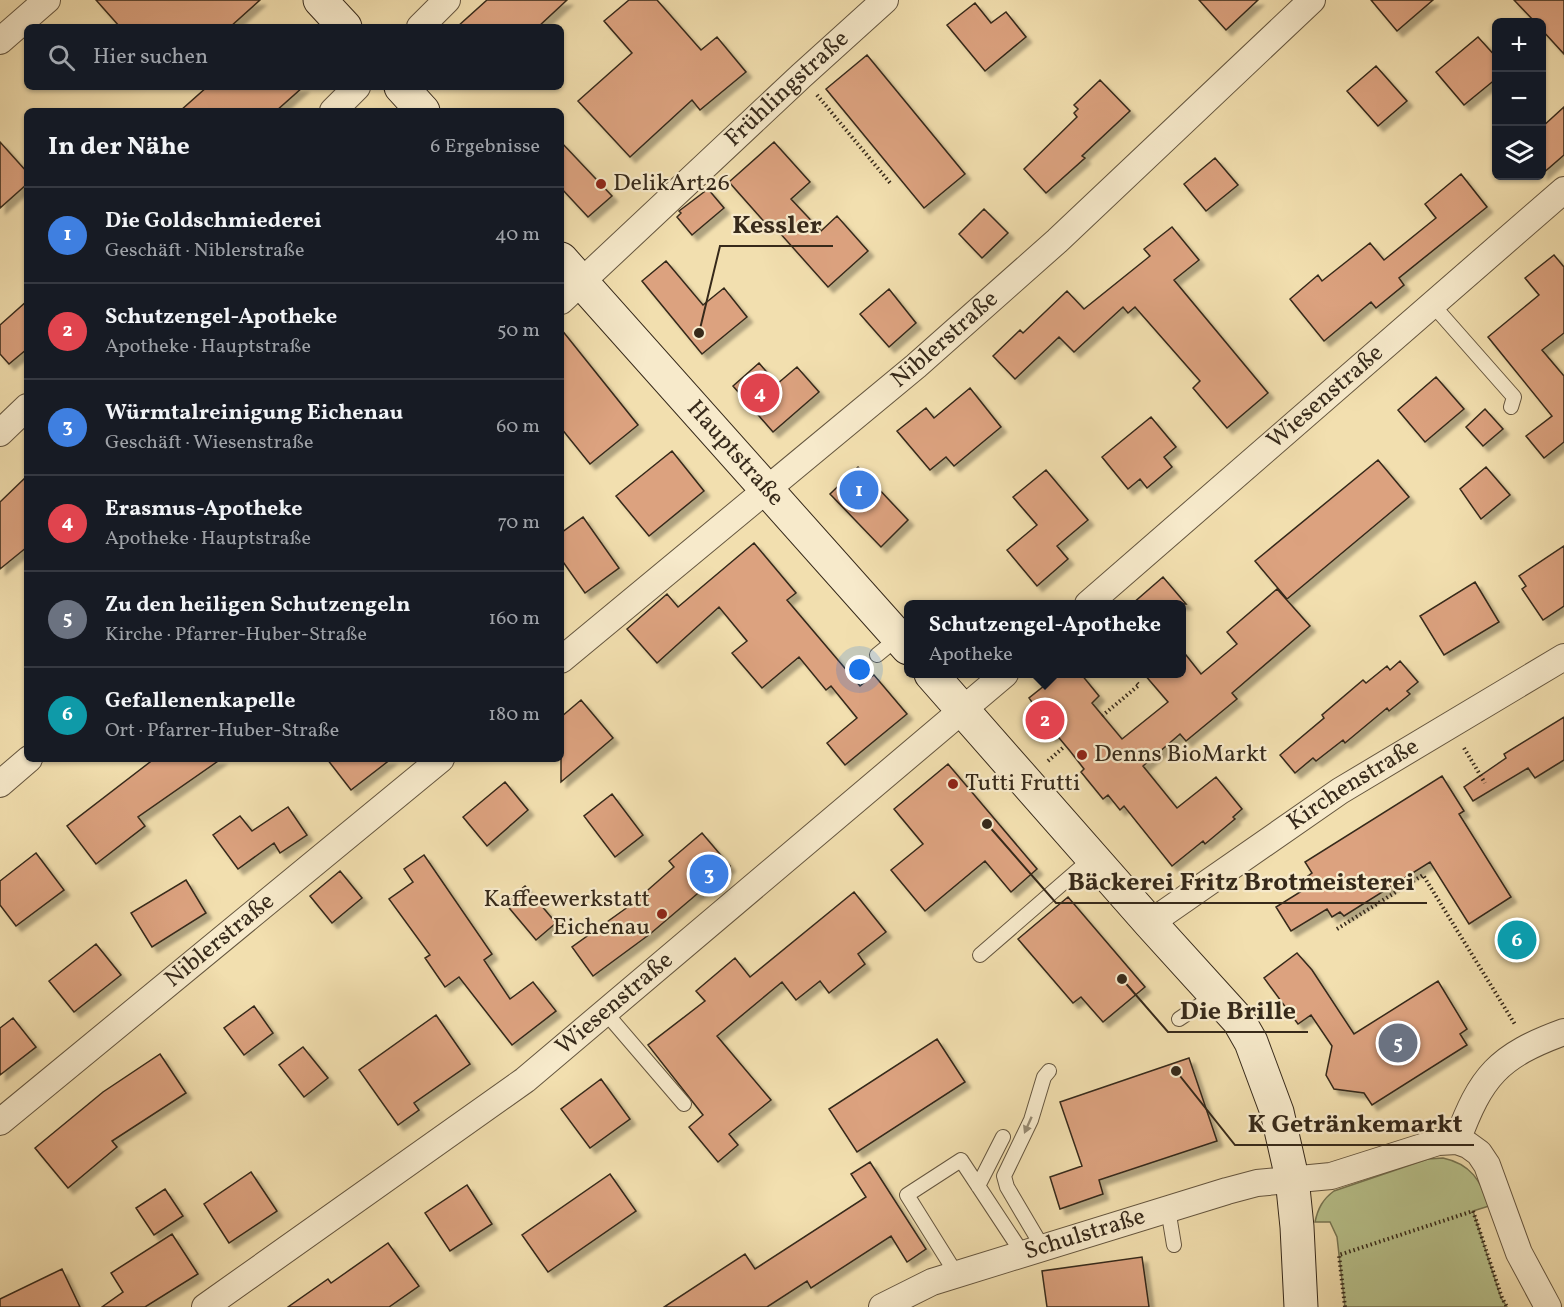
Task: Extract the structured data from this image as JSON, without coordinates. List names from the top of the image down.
{
  "streets": {
    "main road": ["Hauptstraße"],
    "street": [
      "Frühlingstraße",
      "Niblerstraße",
      "Wiesenstraße",
      "Kirchenstraße",
      "Schulstraße"
    ]
  },
  "crossings": [
    ["Frühlingstraße", "Hauptstraße"],
    ["Niblerstraße", "Hauptstraße"]
  ],
  "places": [
    "DelikArt26",
    "Kessler",
    "Denns BioMarkt",
    "Tutti Frutti",
    "Bäckerei Fritz Brotmeisterei",
    "Kaffeewerkstatt Eichenau",
    "Die Brille",
    "K Getränkemarkt"
  ],
  "page": {
    "map_buttons": ["+", "−"],
    "search": "Hier suchen",
    "heading": ["In der Nähe", "6 Ergebnisse"],
    "list": [
      {
        "mark": "1",
        "name": "Die Goldschmiederei",
        "note": "Geschäft · Niblerstraße",
        "value": "40 m"
      },
      {
        "mark": "2",
        "name": "Schutzengel-Apotheke",
        "note": "Apotheke · Hauptstraße",
        "value": "50 m"
      },
      {
        "mark": "3",
        "name": "Würmtalreinigung Eichenau",
        "note": "Geschäft · Wiesenstraße",
        "value": "60 m"
      },
      {
        "mark": "4",
        "name": "Erasmus-Apotheke",
        "note": "Apotheke · Hauptstraße",
        "value": "70 m"
      },
      {
        "mark": "5",
        "name": "Zu den heiligen Schutzengeln",
        "note": "Kirche · Pfarrer-Huber-Straße",
        "value": "160 m"
      },
      {
        "mark": "6",
        "name": "Gefallenenkapelle",
        "note": "Ort · Pfarrer-Huber-Straße",
        "value": "180 m"
      }
    ],
    "pins": [
      "4",
      "1",
      "2",
      "3",
      "6",
      "5"
    ],
    "popup": ["Schutzengel-Apotheke", "Apotheke"]
  }
}
